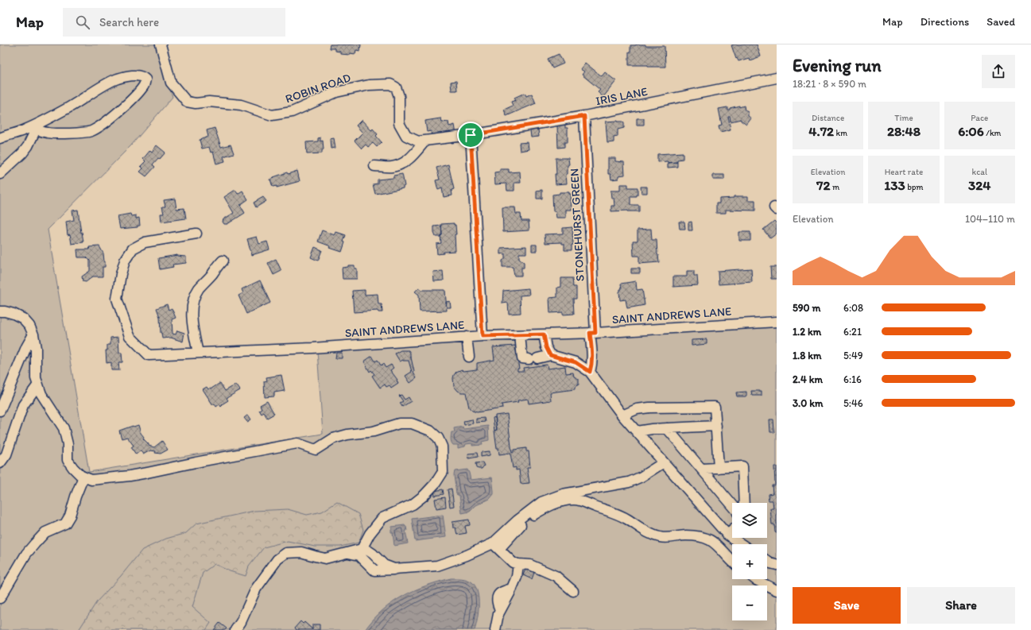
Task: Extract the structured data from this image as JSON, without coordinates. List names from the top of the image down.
{
  "streets": {
    "street": [
      "ROBIN ROAD",
      "IRIS LANE",
      "STONEHURST GREEN",
      "SAINT ANDREWS LANE"
    ]
  },
  "crossings": [
    ["ROBIN ROAD", "IRIS LANE"],
    ["IRIS LANE", "STONEHURST GREEN"],
    ["STONEHURST GREEN", "SAINT ANDREWS LANE"]
  ],
  "page": {
    "header": "Map",
    "search": "Search here",
    "nav": ["Map", "Directions", "Saved"],
    "heading": ["Evening run", "18:21 · 8 × 590 m"],
    "stats": [
      ["Distance", "4.72 km"],
      ["Time", "28:48"],
      ["Pace", "6:06 /km"],
      ["Elevation", "72 m"],
      ["Heart rate", "133 bpm"],
      ["kcal", "324"]
    ],
    "chart": ["Elevation", "104–110 m"],
    "list": [
      {
        "name": "590 m",
        "note": "6:08"
      },
      {
        "name": "1.2 km",
        "note": "6:21"
      },
      {
        "name": "1.8 km",
        "note": "5:49"
      },
      {
        "name": "2.4 km",
        "note": "6:16"
      },
      {
        "name": "3.0 km",
        "note": "5:46"
      }
    ],
    "map_buttons": ["+", "−"],
    "buttons": ["Save", "Share"]
  }
}
